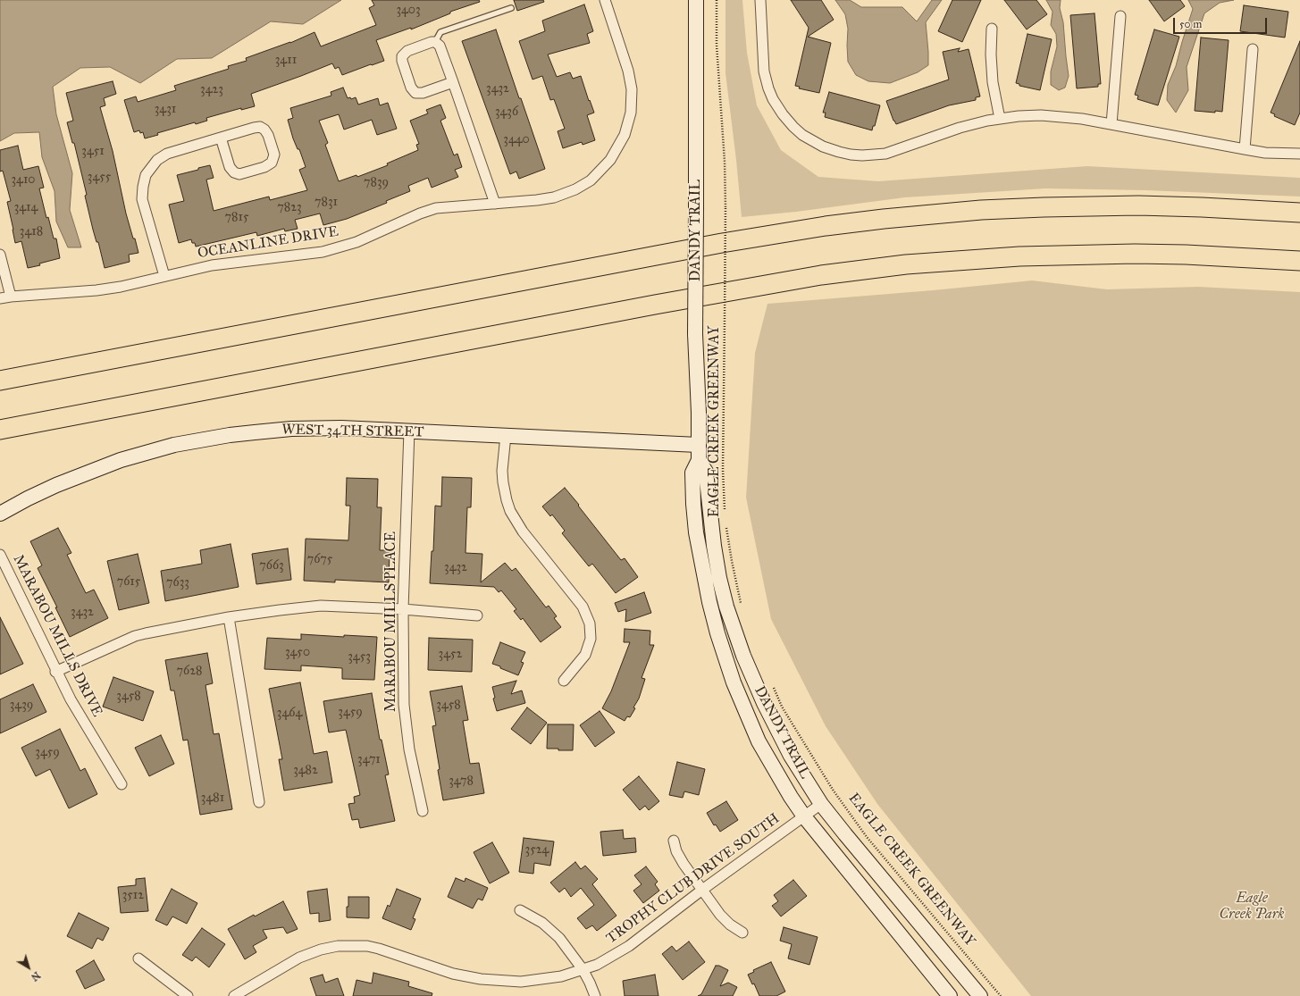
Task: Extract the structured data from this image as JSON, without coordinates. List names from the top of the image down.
{
  "streets": {
    "main road": ["DANDY TRAIL", "WEST 34TH STREET"],
    "street": [
      "OCEANLINE DRIVE",
      "MARABOU MILLS PLACE",
      "MARABOU MILLS DRIVE",
      "TROPHY CLUB DRIVE SOUTH"
    ],
    "path": ["EAGLE CREEK GREENWAY"]
  },
  "crossings": [
    ["DANDY TRAIL", "WEST 34TH STREET"],
    ["DANDY TRAIL", "TROPHY CLUB DRIVE SOUTH"],
    ["WEST 34TH STREET", "MARABOU MILLS PLACE"]
  ],
  "parks": ["Eagle Creek Park"],
  "house_numbers": [
    "3403",
    "3411",
    "3432",
    "3423",
    "3431",
    "3436",
    "3440",
    "3451",
    "3455",
    "3410",
    "7839",
    "7831",
    "3414",
    "7823",
    "7815",
    "3418",
    "7675",
    "7663",
    "3432",
    "7615",
    "7633",
    "3432",
    "3450",
    "3452",
    "3453",
    "7628",
    "3458",
    "3439",
    "3458",
    "3459",
    "3464",
    "3459",
    "3471",
    "3482",
    "3478",
    "3481",
    "3524",
    "3512"
  ],
  "scale_bar": "50 m",
  "north": "bottom right"
}
